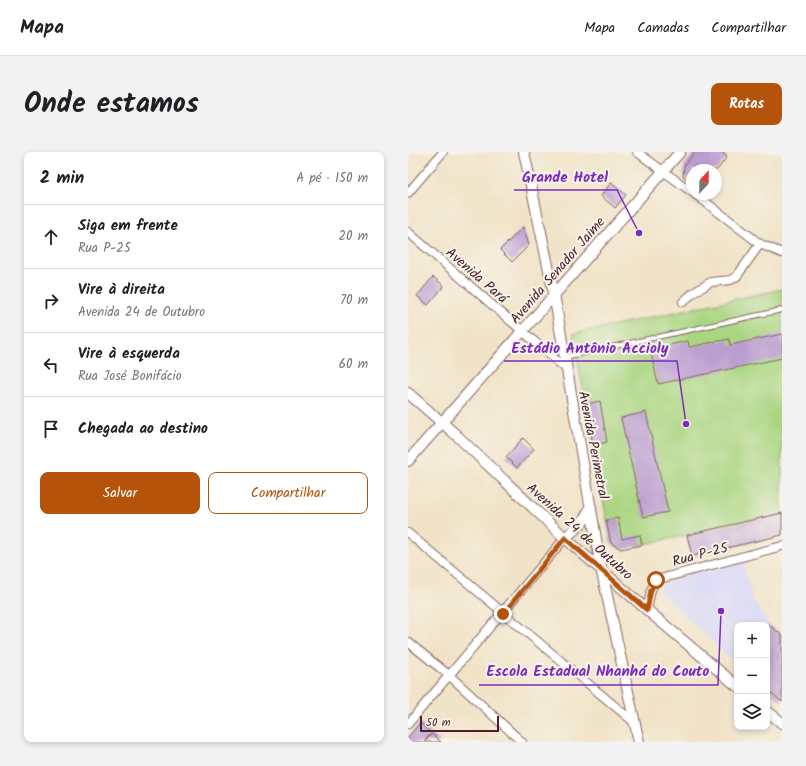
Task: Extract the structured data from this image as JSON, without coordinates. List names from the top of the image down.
{
  "streets": {
    "street": [
      "Avenida Senador Jaime",
      "Avenida Pará",
      "Avenida Perimetral",
      "Avenida 24 de Outubro",
      "Rua P-25"
    ]
  },
  "crossings": [
    ["Avenida Senador Jaime", "Avenida Pará"],
    ["Avenida Senador Jaime", "Avenida Perimetral"],
    ["Avenida Senador Jaime", "Avenida 24 de Outubro"],
    ["Avenida Pará", "Avenida Perimetral"],
    ["Avenida Perimetral", "Avenida 24 de Outubro"],
    ["Avenida 24 de Outubro", "Rua P-25"]
  ],
  "places": ["Grande Hotel", "Estádio Antônio Accioly", "Escola Estadual Nhanhá do Couto"],
  "scale_bar": "50 m",
  "north": "top",
  "page": {
    "header": "Mapa",
    "nav": ["Mapa", "Camadas", "Compartilhar"],
    "title": "Onde estamos",
    "buttons": [
      "Rotas",
      ["Salvar", "Compartilhar"]
    ],
    "heading": ["2 min", "A pé · 150 m"],
    "list": [
      ["Siga em frente", "Rua P-25", "20 m"],
      ["Vire à direita", "Avenida 24 de Outubro", "70 m"],
      ["Vire à esquerda", "Rua José Bonifácio", "60 m"],
      "Chegada ao destino"
    ],
    "map_buttons": ["+", "−"],
    "scale": "50 m"
  }
}
